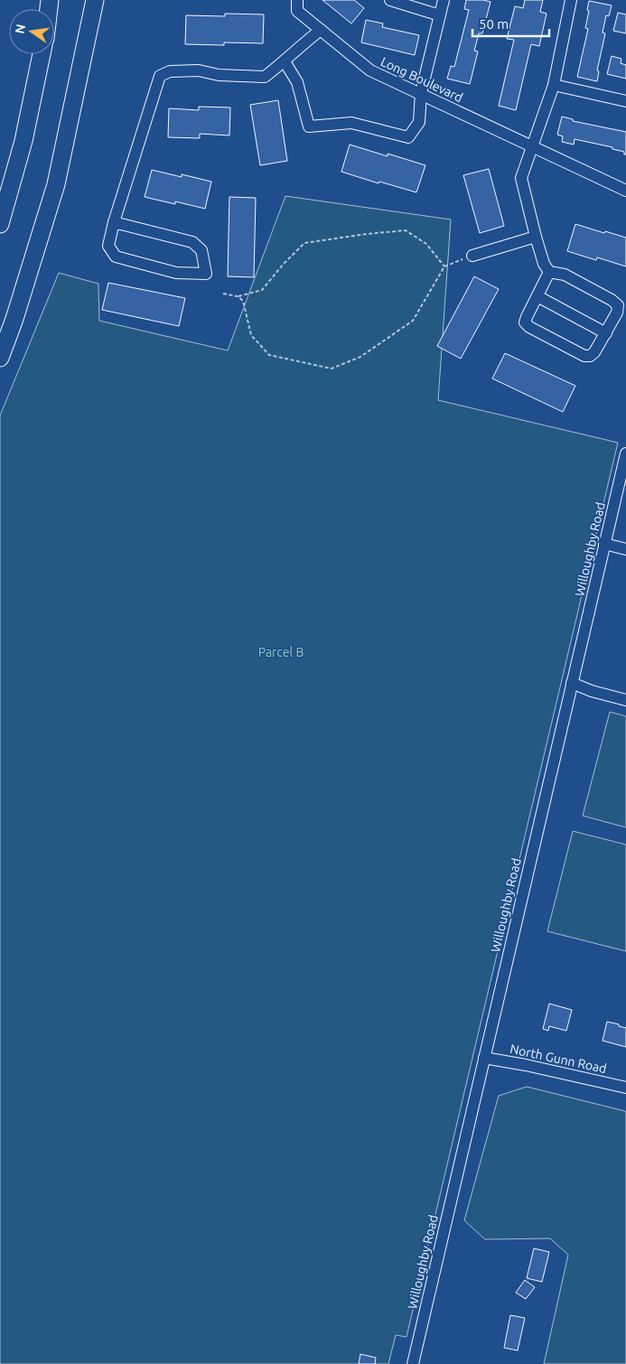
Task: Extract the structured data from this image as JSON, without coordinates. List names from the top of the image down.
{
  "streets": {
    "street": ["Long Boulevard", "Willoughby Road", "North Gunn Road"]
  },
  "crossings": [
    ["Willoughby Road", "North Gunn Road"]
  ],
  "parks": ["Parcel B"],
  "scale_bar": "50 m",
  "north": "left"
}
